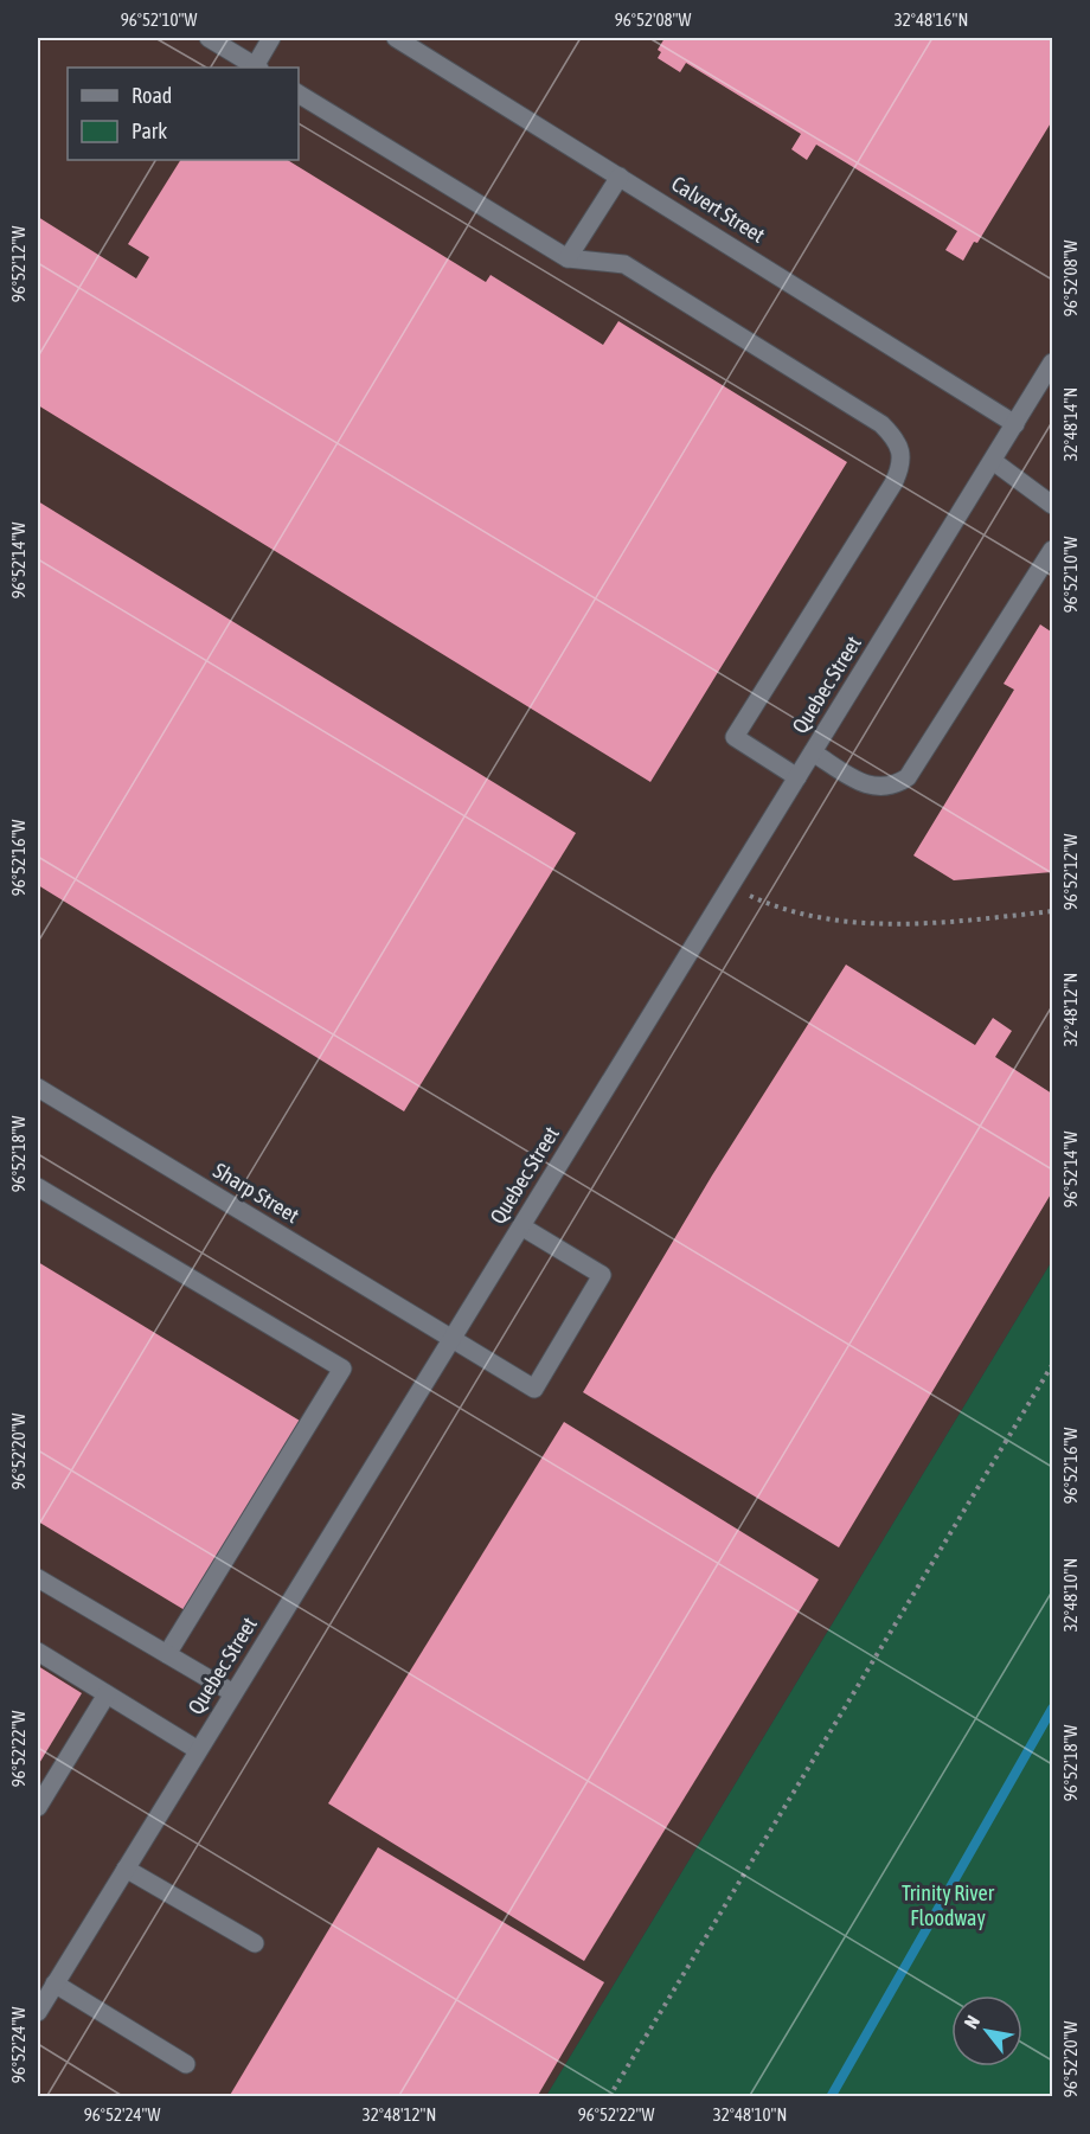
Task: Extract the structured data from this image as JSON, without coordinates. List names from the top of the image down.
{
  "streets": {
    "street": ["Calvert Street", "Quebec Street", "Sharp Street"]
  },
  "crossings": [
    ["Calvert Street", "Quebec Street"],
    ["Quebec Street", "Sharp Street"]
  ],
  "parks": ["Trinity River Floodway"],
  "legend": ["Road", "Park"],
  "north": "top left",
  "coordinates": [
    "96°52'10\"W",
    "96°52'08\"W",
    "32°48'16\"N",
    "96°52'12\"W",
    "32°48'14\"N",
    "96°52'14\"W",
    "96°52'16\"W",
    "32°48'12\"N",
    "96°52'18\"W",
    "96°52'20\"W",
    "32°48'10\"N",
    "96°52'22\"W",
    "96°52'24\"W"
  ]
}
